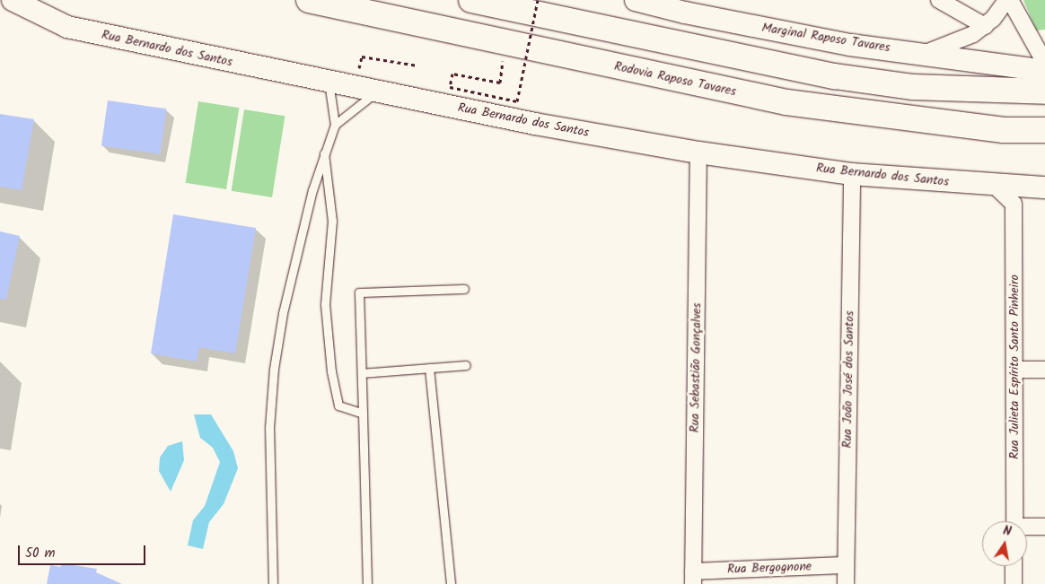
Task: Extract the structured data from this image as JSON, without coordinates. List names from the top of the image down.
{
  "streets": {
    "highway": ["Rodovia Raposo Tavares"],
    "street": [
      "Marginal Raposo Tavares",
      "Rua Bernardo dos Santos",
      "Rua Julieta Espírito Santo Pinheiro",
      "Rua Sebastião Gonçalves",
      "Rua João José dos Santos",
      "Rua Bergognone"
    ]
  },
  "crossings": [
    ["Rua Bernardo dos Santos", "Rua Sebastião Gonçalves"],
    ["Rua Bernardo dos Santos", "Rua João José dos Santos"],
    ["Rua Sebastião Gonçalves", "Rua Bergognone"],
    ["Rua João José dos Santos", "Rua Bergognone"]
  ],
  "scale_bar": "50 m",
  "north": "top"
}
